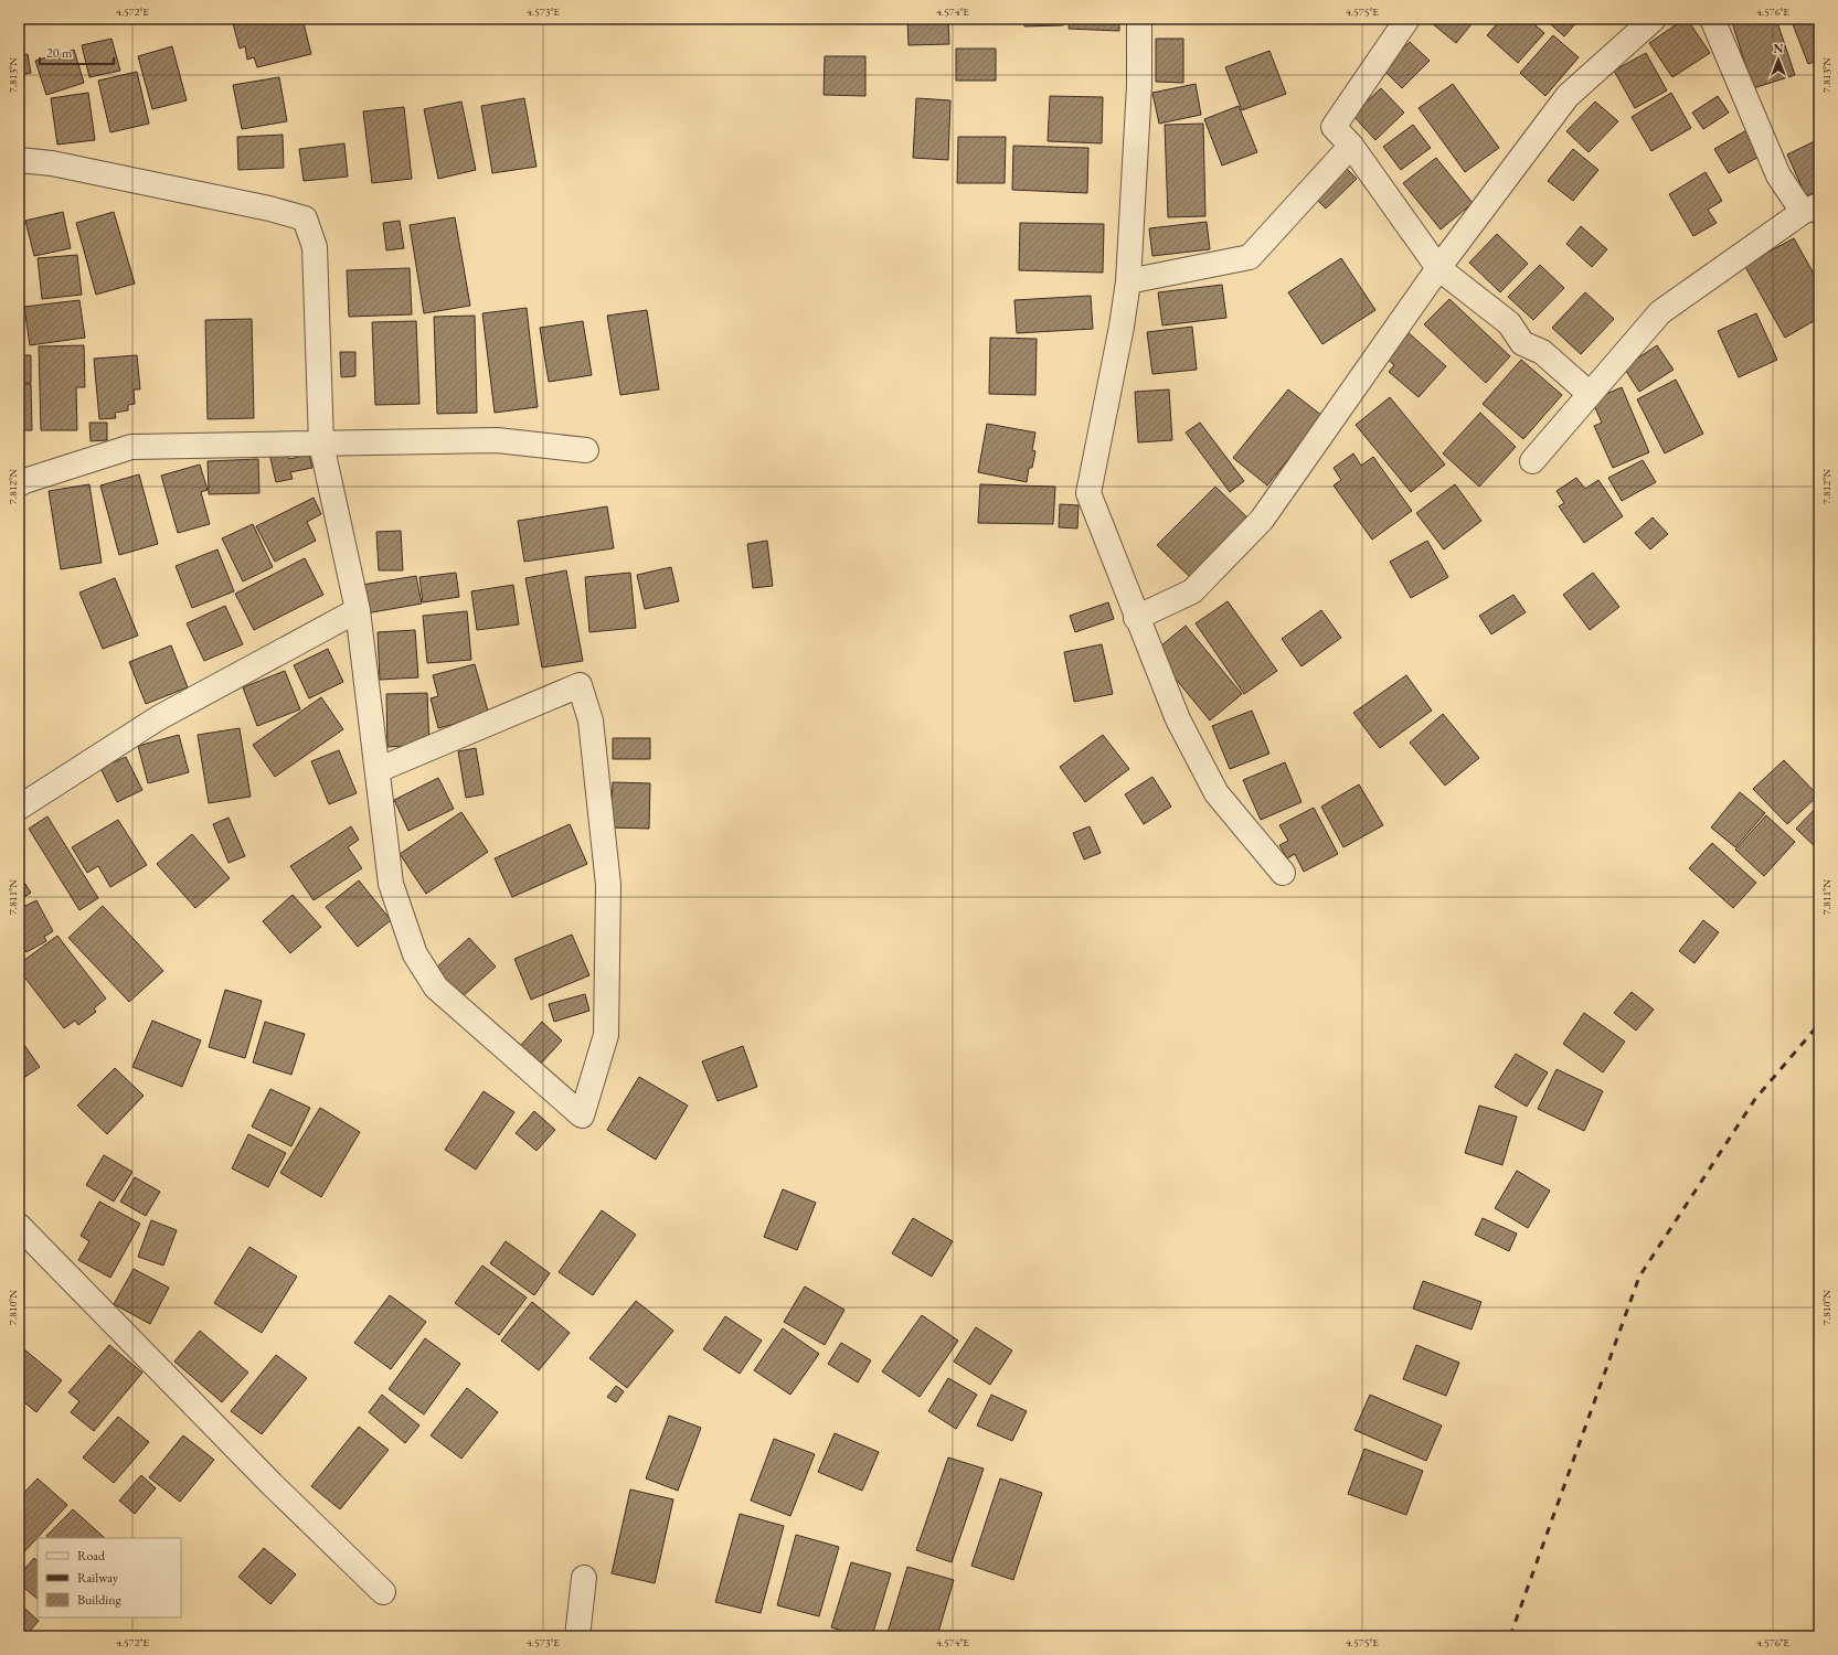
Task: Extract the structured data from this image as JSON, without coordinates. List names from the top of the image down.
{
  "legend": ["Road", "Railway", "Building"],
  "scale_bar": "20 m",
  "north": "top",
  "coordinates": [
    "4.572°E",
    "4.573°E",
    "4.574°E",
    "4.575°E",
    "4.576°E",
    "7.813°N",
    "7.812°N",
    "7.811°N",
    "7.810°N"
  ]
}
